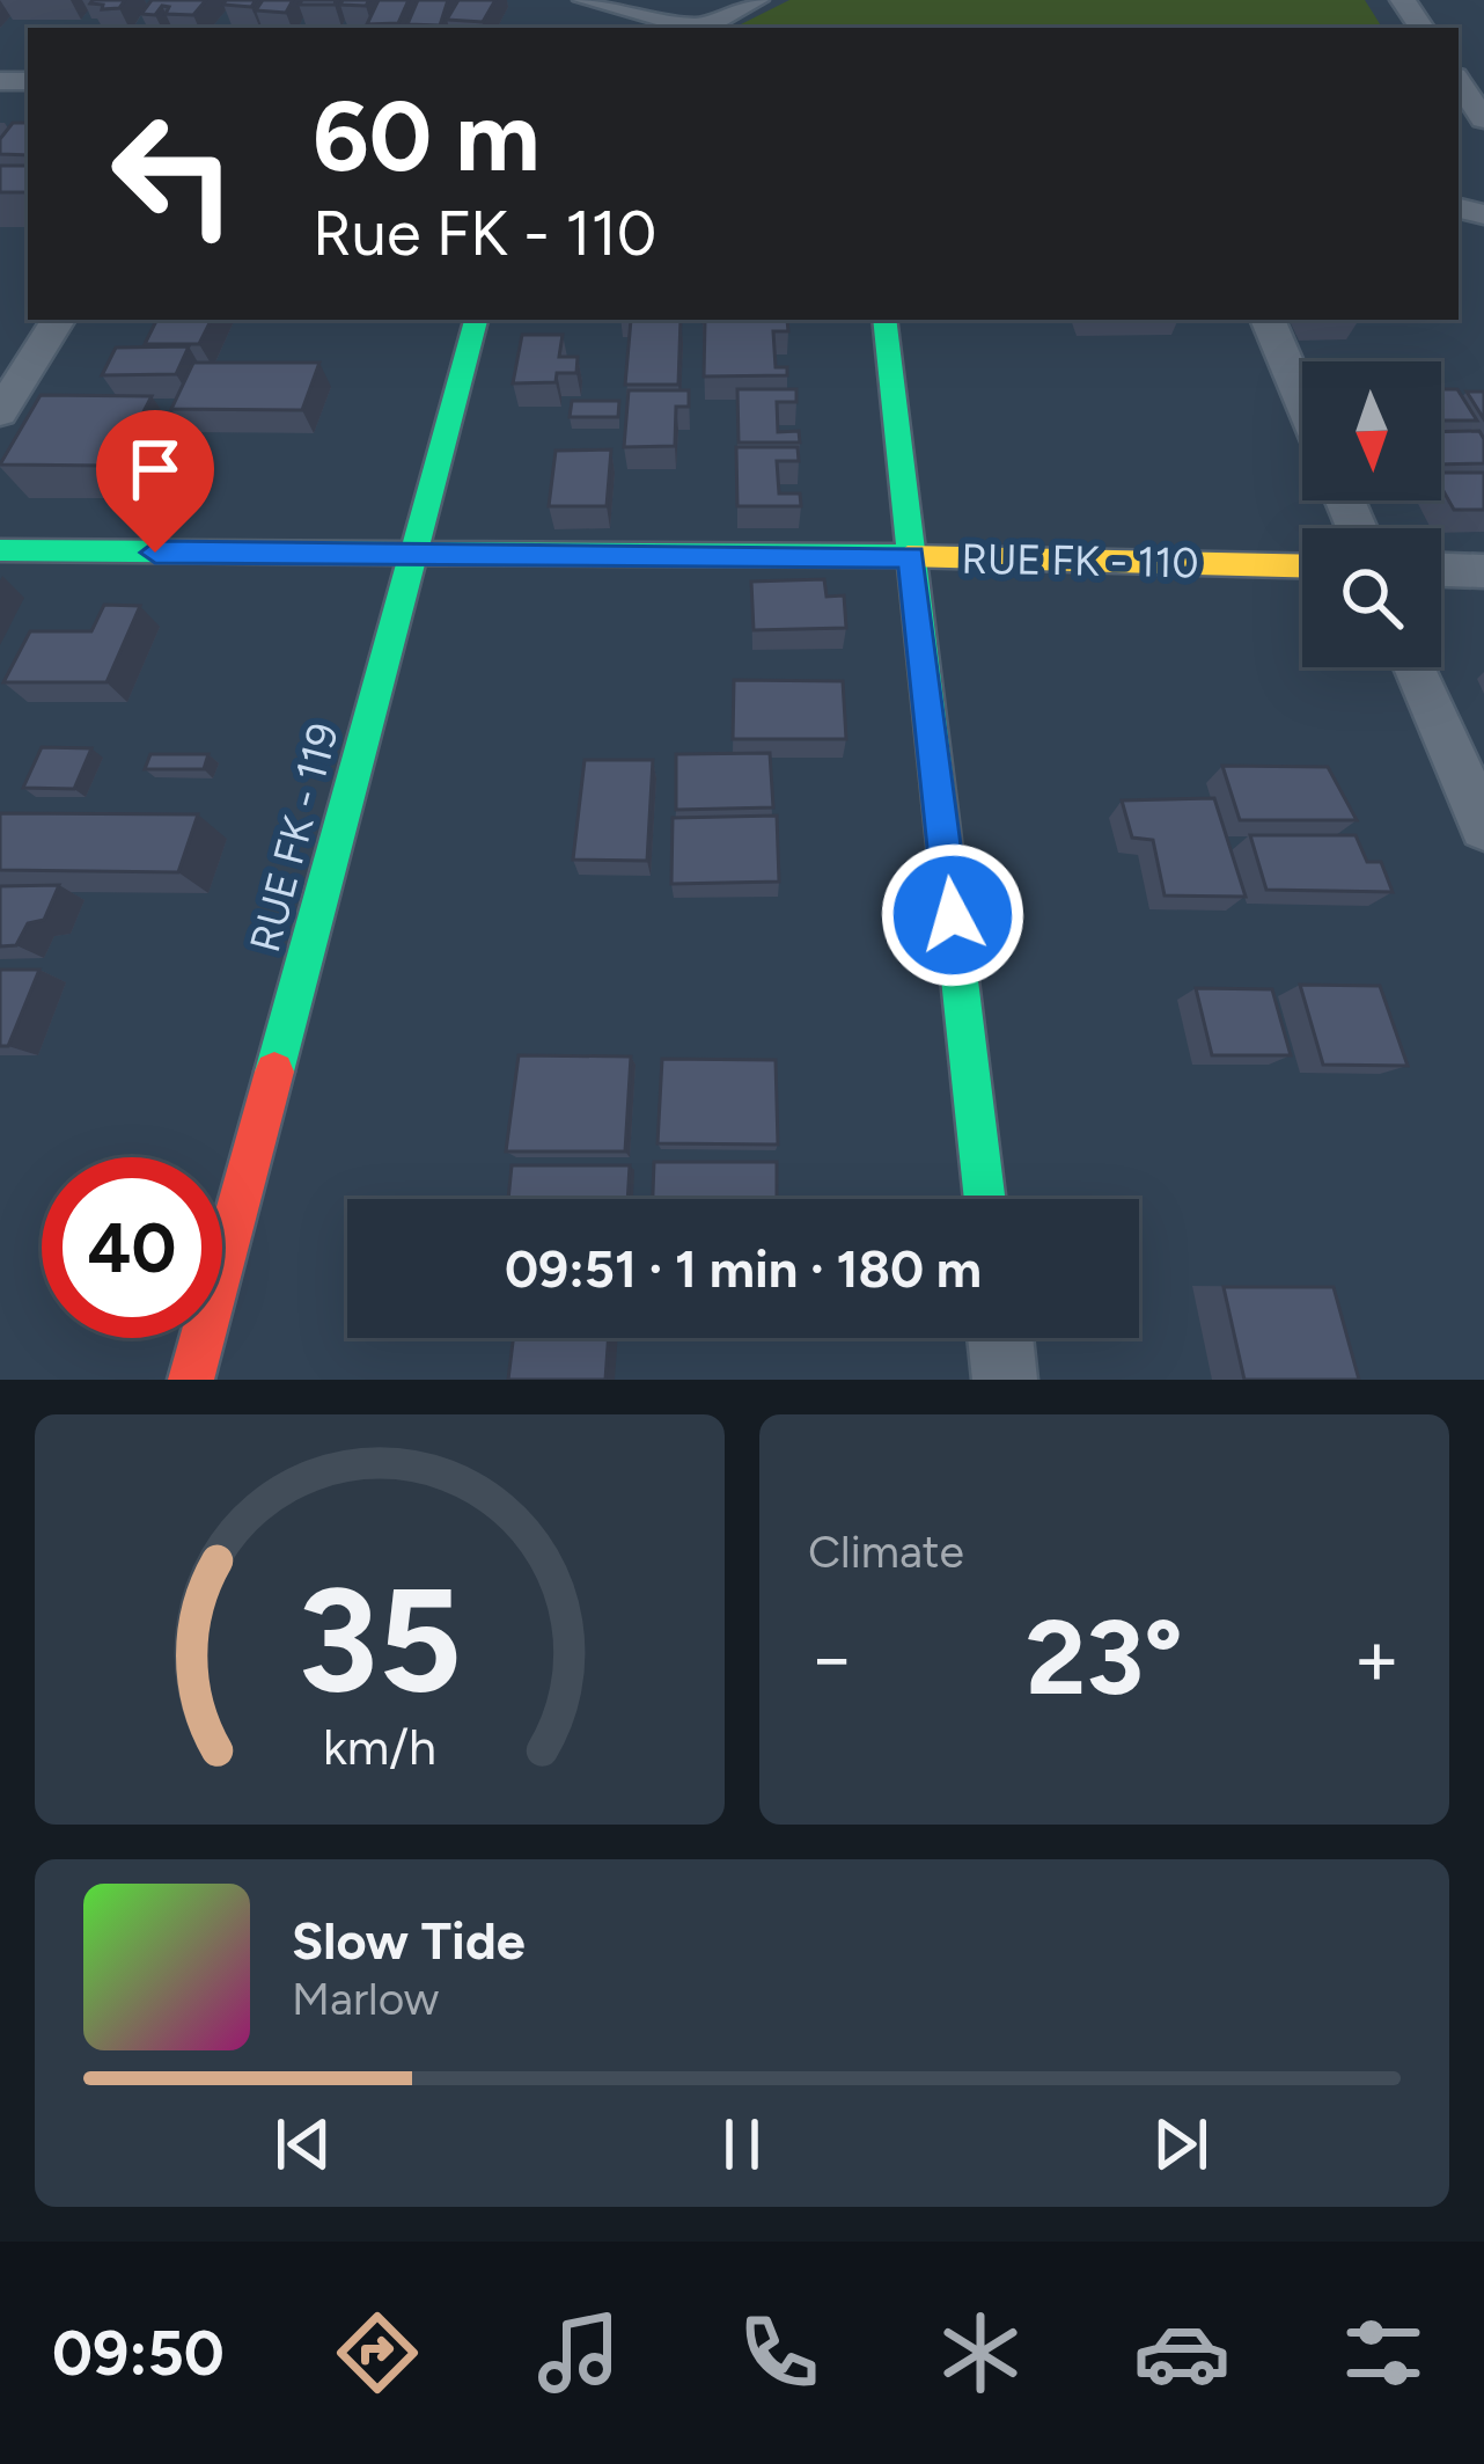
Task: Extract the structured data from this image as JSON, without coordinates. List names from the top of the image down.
{
  "streets": {
    "street": ["RUE FK - 110", "RUE FK - 119"]
  },
  "crossings": [
    ["RUE FK - 110", "RUE FK - 119"]
  ],
  "north": "bottom",
  "page": {
    "turn": ["60 m", "Rue FK - 110"],
    "limit": "40",
    "trip": "09:51 · 1 min · 180 m",
    "tile": "Climate",
    "heat": ["−", "23°", "+"],
    "song": ["Slow Tide", "Marlow"],
    "tabs": "09:50",
    "gauge": ["35", "km/h"]
  }
}
